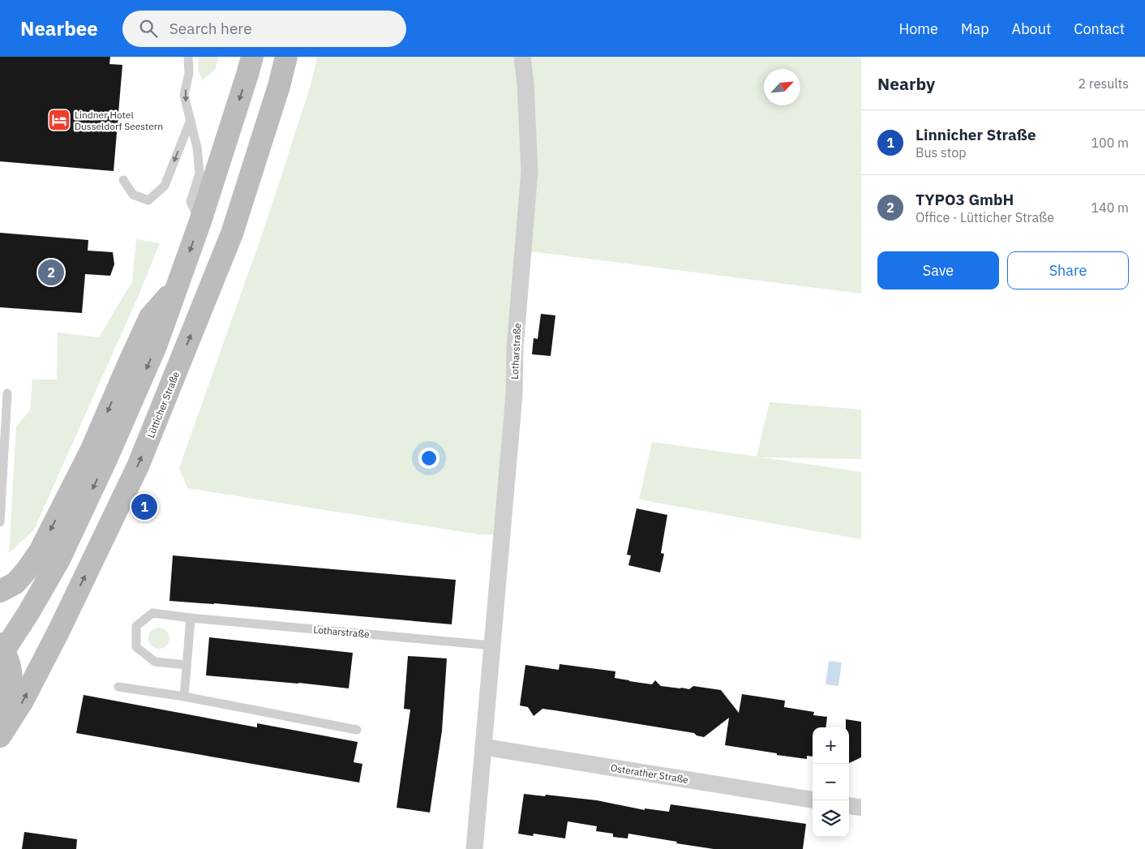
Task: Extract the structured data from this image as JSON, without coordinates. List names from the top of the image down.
{
  "streets": {
    "main road": ["Lütticher Straße"],
    "street": ["Lotharstraße", "Osterather Straße"]
  },
  "crossings": [
    ["Lotharstraße", "Osterather Straße"]
  ],
  "places": {
    "hotel": ["Lindner Hotel Dusseldorf Seestern"]
  },
  "north": "top right",
  "page": {
    "header": "Nearbee",
    "search": "Search here",
    "nav": [
      "Home",
      "Map",
      "About",
      "Contact"
    ],
    "heading": ["Nearby", "2 results"],
    "list": [
      {
        "mark": "1",
        "name": "Linnicher Straße",
        "note": "Bus stop",
        "value": "100 m"
      },
      {
        "mark": "2",
        "name": "TYPO3 GmbH",
        "note": "Office · Lütticher Straße",
        "value": "140 m"
      }
    ],
    "buttons": ["Save", "Share"],
    "pins": ["2", "1"],
    "map_buttons": ["+", "−"]
  }
}
